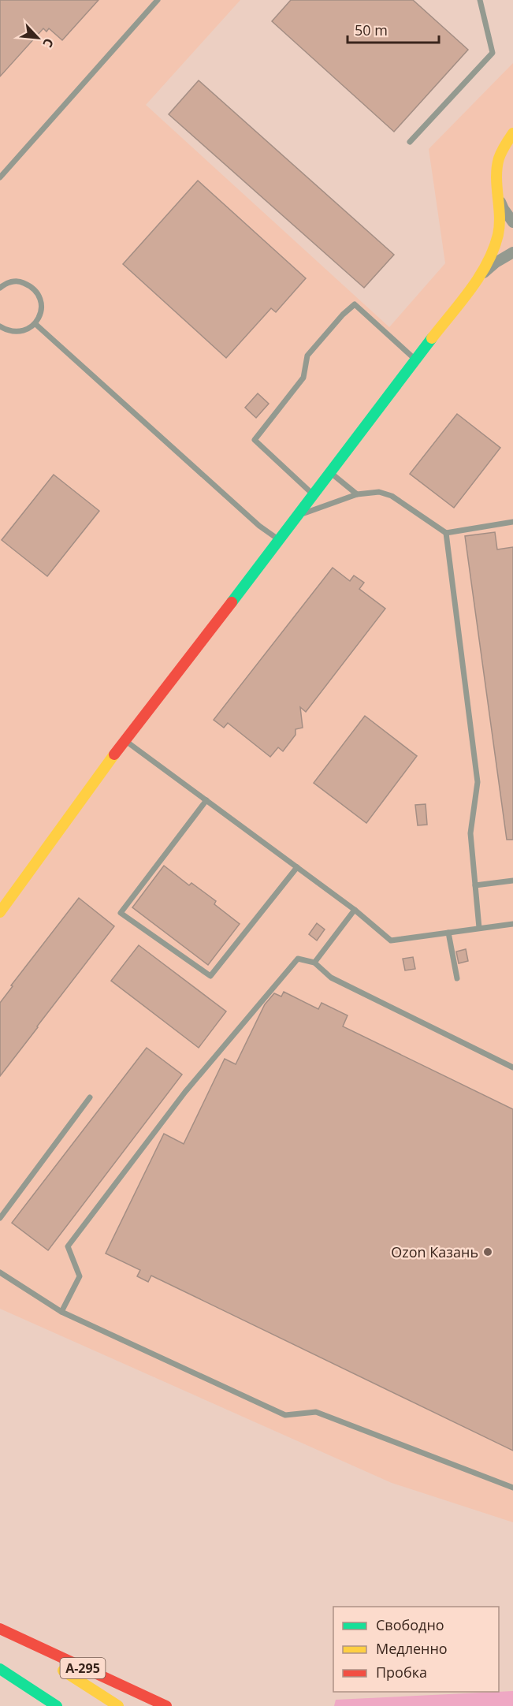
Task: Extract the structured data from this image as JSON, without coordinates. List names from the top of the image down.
{
  "streets": {
    "main road": ["А-295"]
  },
  "places": ["Ozon Казань"],
  "legend": ["Свободно", "Медленно", "Пробка"],
  "scale_bar": "50 m",
  "north": "bottom right"
}
